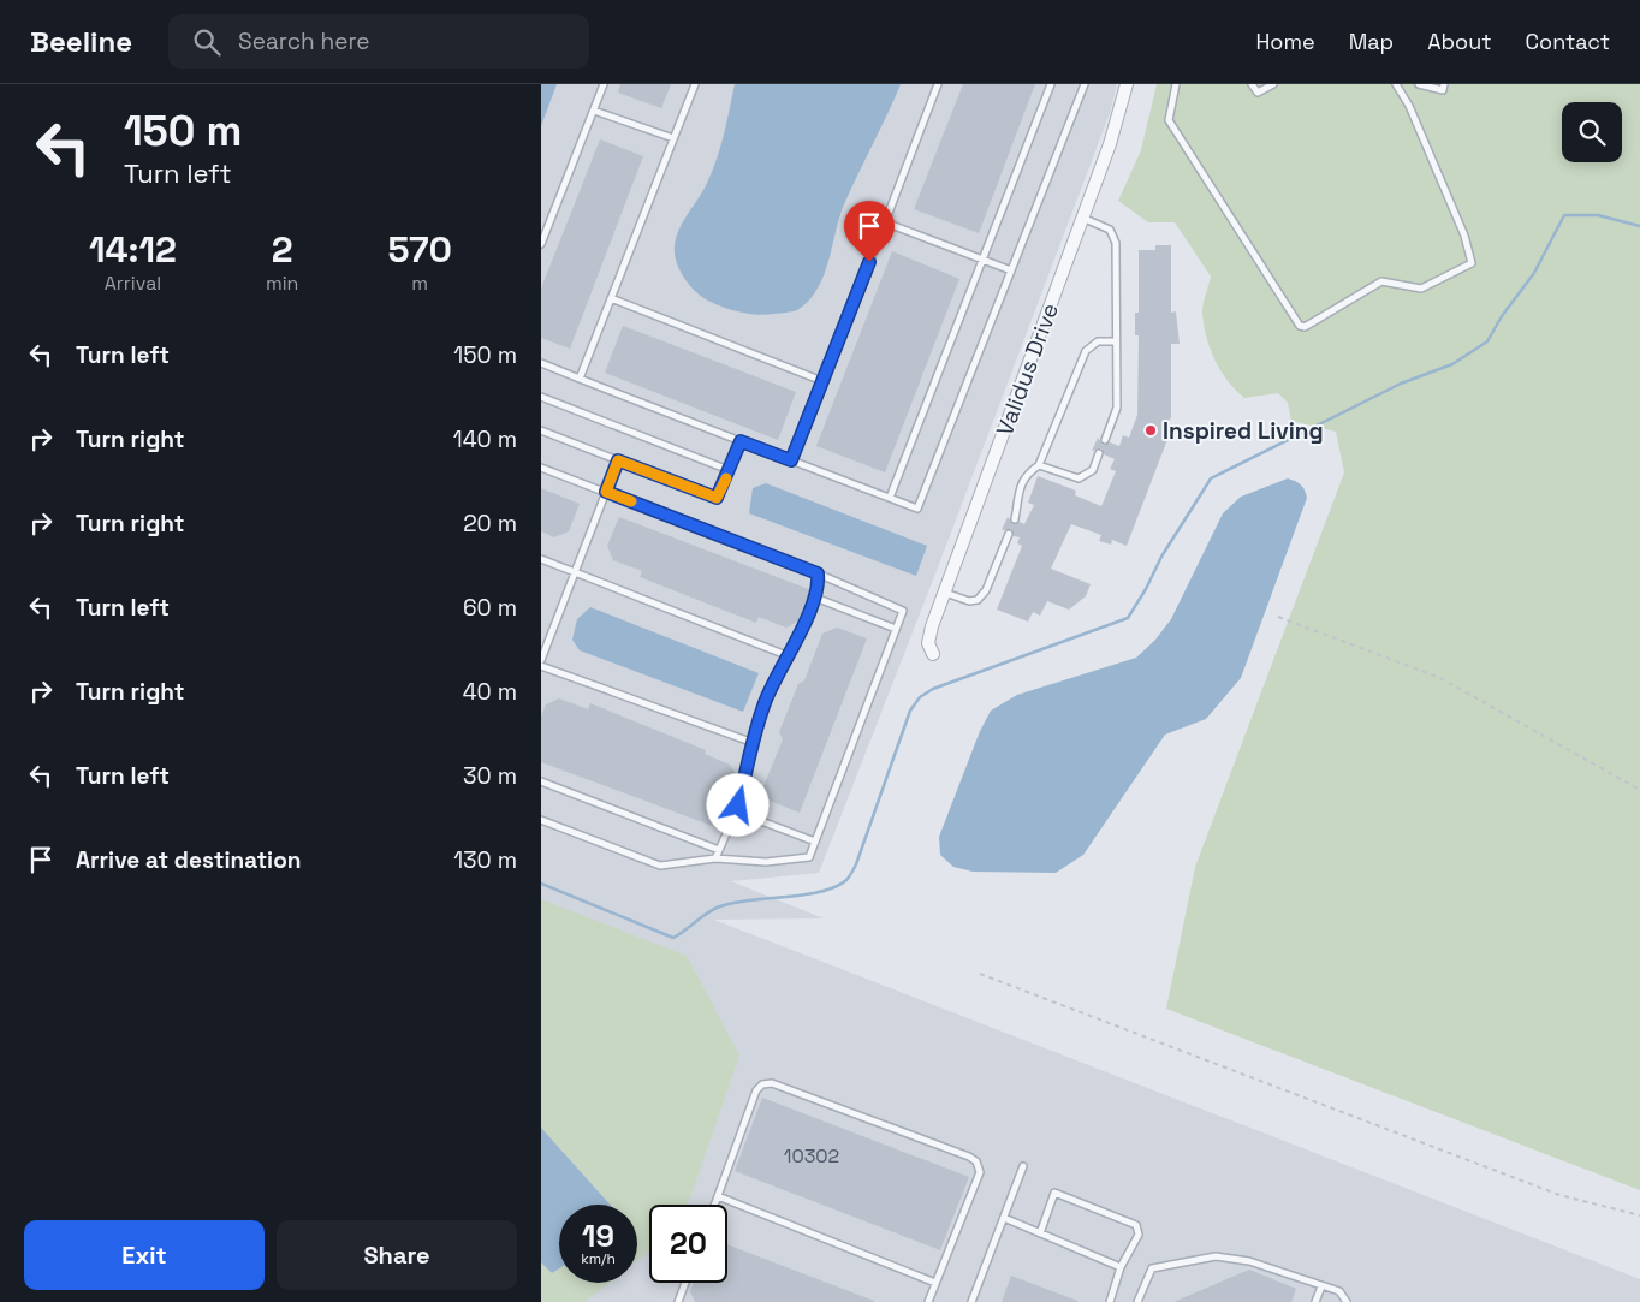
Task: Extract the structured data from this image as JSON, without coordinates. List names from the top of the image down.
{
  "streets": {
    "street": ["Validus Drive"]
  },
  "places": ["Inspired Living"],
  "house_numbers": ["10302"],
  "page": {
    "header": "Beeline",
    "search": "Search here",
    "nav": [
      "Home",
      "Map",
      "About",
      "Contact"
    ],
    "turn": ["150 m", "Turn left"],
    "eta": [
      "14:12",
      "Arrival",
      "2",
      "min",
      "570",
      "m"
    ],
    "list": [
      {
        "name": "Turn left",
        "value": "150 m"
      },
      {
        "name": "Turn right",
        "value": "140 m"
      },
      {
        "name": "Turn right",
        "value": "20 m"
      },
      {
        "name": "Turn left",
        "value": "60 m"
      },
      {
        "name": "Turn right",
        "value": "40 m"
      },
      {
        "name": "Turn left",
        "value": "30 m"
      },
      {
        "name": "Arrive at destination",
        "value": "130 m"
      }
    ],
    "speed": "19 km/h",
    "limit": "20",
    "buttons": ["Exit", "Share"]
  }
}
